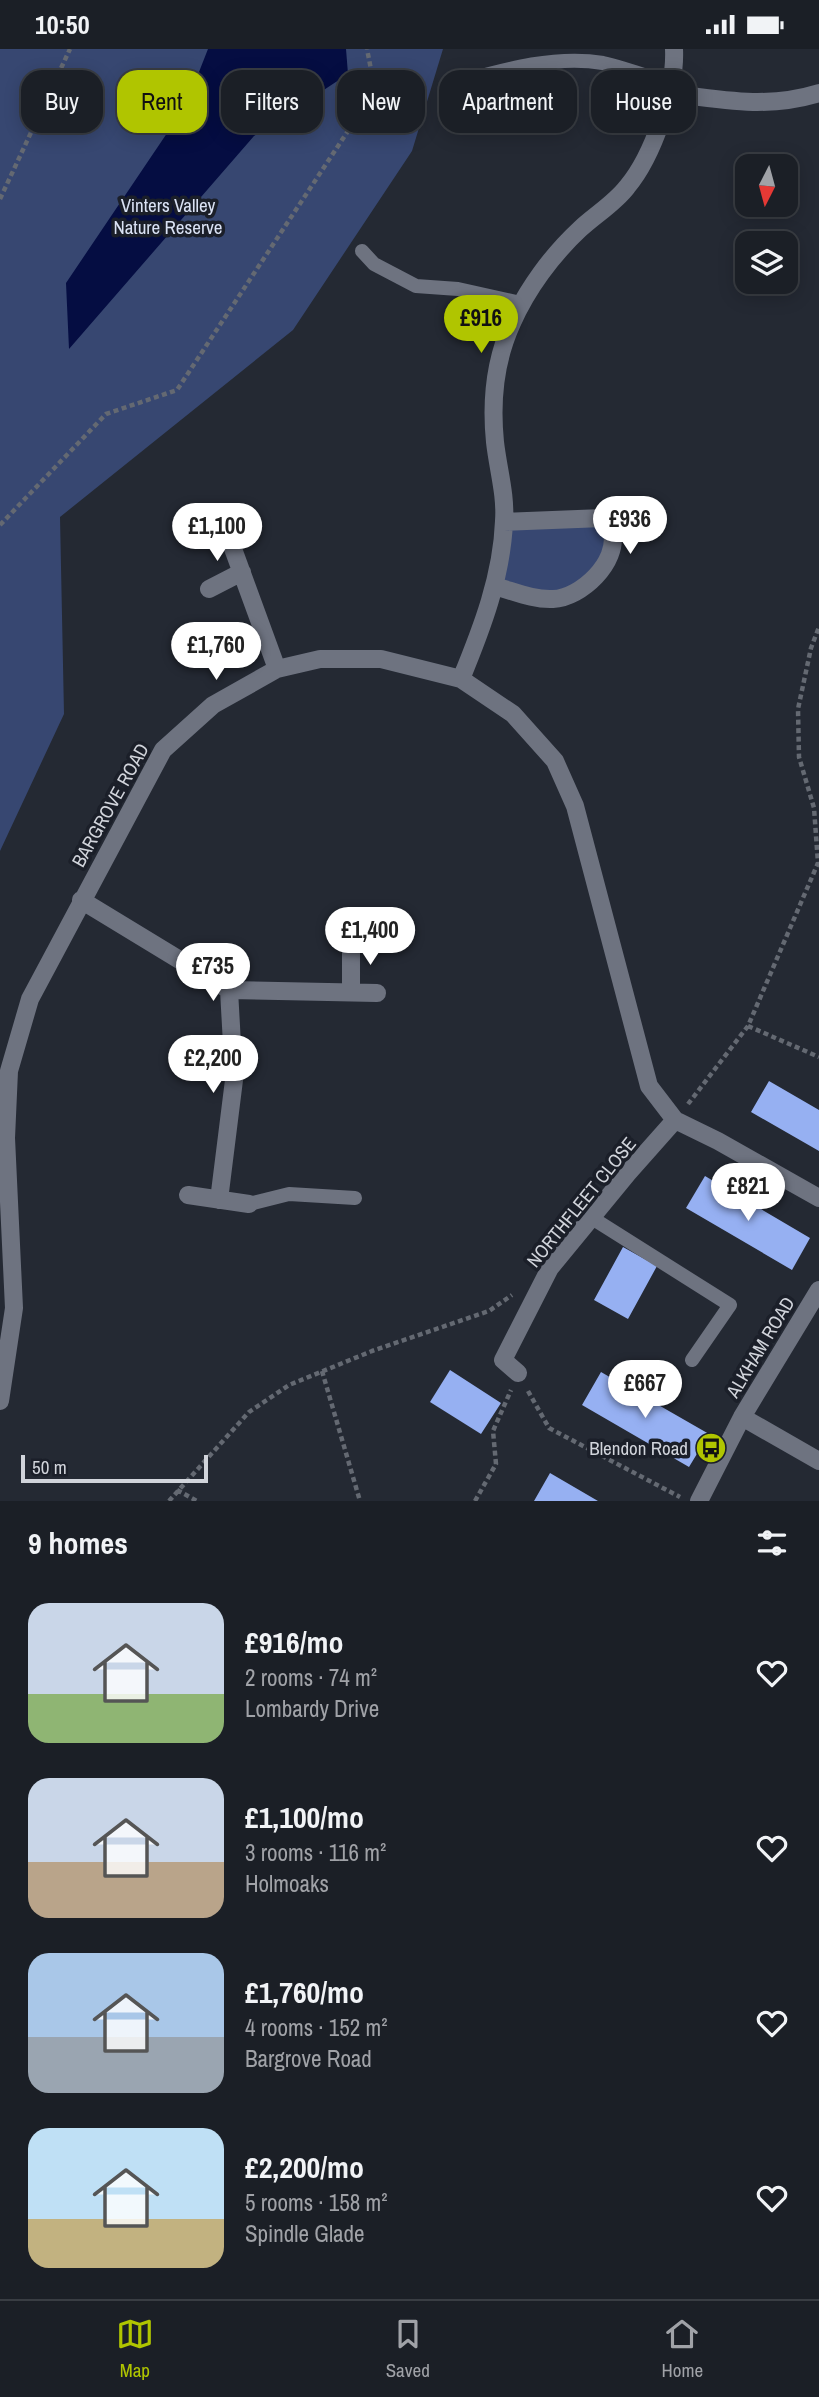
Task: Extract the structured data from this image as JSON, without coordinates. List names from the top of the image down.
{
  "streets": {
    "street": ["BARGROVE ROAD", "NORTHFLEET CLOSE", "ALKHAM ROAD"]
  },
  "crossings": [
    ["BARGROVE ROAD", "NORTHFLEET CLOSE"]
  ],
  "parks": ["Vinters Valley Nature Reserve"],
  "places": {
    "bus stop": ["Blendon Road"]
  },
  "scale_bar": "50 m",
  "north": "bottom",
  "page": {
    "status": "10:50",
    "chip": [
      "Buy",
      "Rent",
      "Filters",
      "New",
      "Apartment",
      "House"
    ],
    "price": [
      "£916",
      "£936",
      "£1,100",
      "£1,760",
      "£1,400",
      "£735",
      "£2,200",
      "£821",
      "£667"
    ],
    "scale": "50 m",
    "heading": "9 homes",
    "list": [
      {
        "name": "£916/mo",
        "note": "2 rooms · 74 m² · Lombardy Drive"
      },
      {
        "name": "£1,100/mo",
        "note": "3 rooms · 116 m² · Holmoaks"
      },
      {
        "name": "£1,760/mo",
        "note": "4 rooms · 152 m² · Bargrove Road"
      },
      {
        "name": "£2,200/mo",
        "note": "5 rooms · 158 m² · Spindle Glade"
      }
    ],
    "tabs": ["Map", "Saved", "Home"]
  }
}
